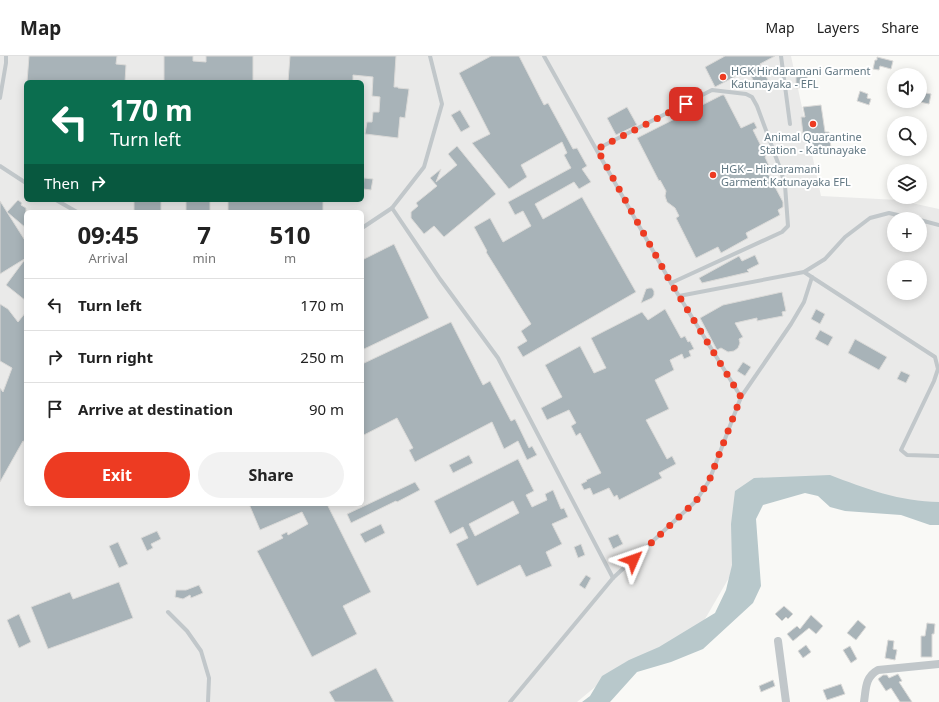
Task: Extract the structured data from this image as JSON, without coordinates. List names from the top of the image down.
{
  "places": ["HGK Hirdaramani Garment Katunayaka - EFL", "Animal Quarantine Station - Katunayake", "HGK – Hirdaramani Garment Katunayaka EFL"],
  "page": {
    "header": "Map",
    "nav": ["Map", "Layers", "Share"],
    "map_buttons": ["+", "−"],
    "turn": ["170 m", "Turn left"],
    "then": "Then",
    "eta": [
      "09:45",
      "Arrival",
      "7",
      "min",
      "510",
      "m"
    ],
    "list": [
      {
        "name": "Turn left",
        "value": "170 m"
      },
      {
        "name": "Turn right",
        "value": "250 m"
      },
      {
        "name": "Arrive at destination",
        "value": "90 m"
      }
    ],
    "buttons": ["Exit", "Share"]
  }
}
